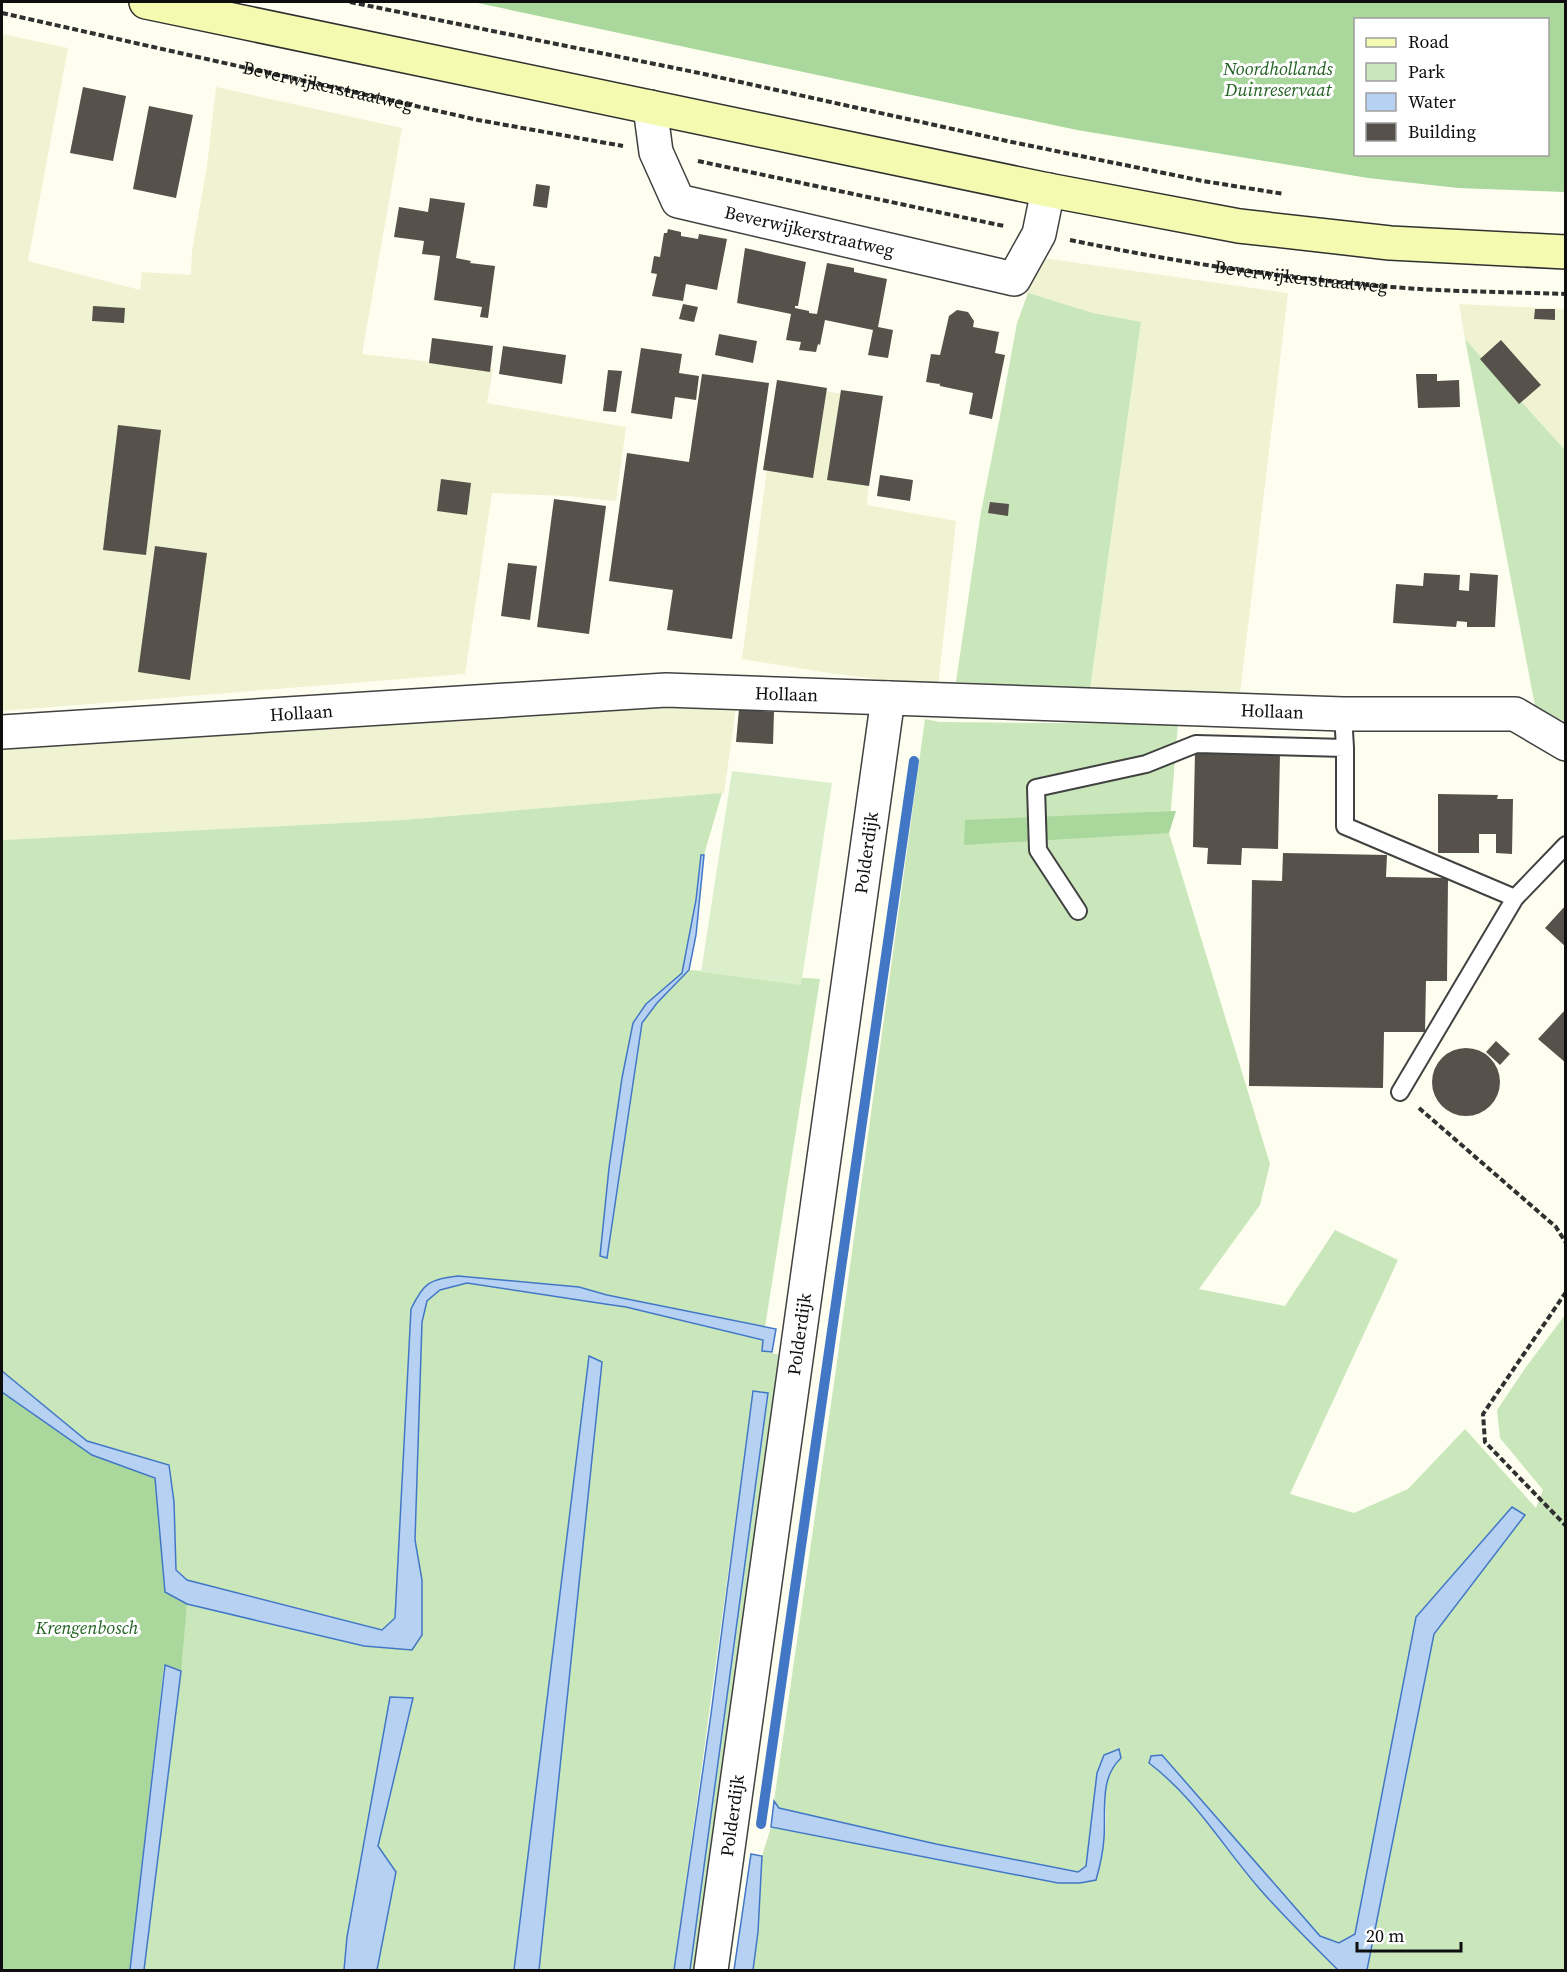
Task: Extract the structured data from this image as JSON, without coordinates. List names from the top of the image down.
{
  "streets": {
    "street": ["Beverwijkerstraatweg", "Hollaan", "Polderdijk"]
  },
  "crossings": [
    ["Hollaan", "Polderdijk"]
  ],
  "parks": ["Noordhollands Duinreservaat", "Krengenbosch"],
  "legend": [
    "Road",
    "Park",
    "Water",
    "Building"
  ],
  "scale_bar": "20 m"
}
